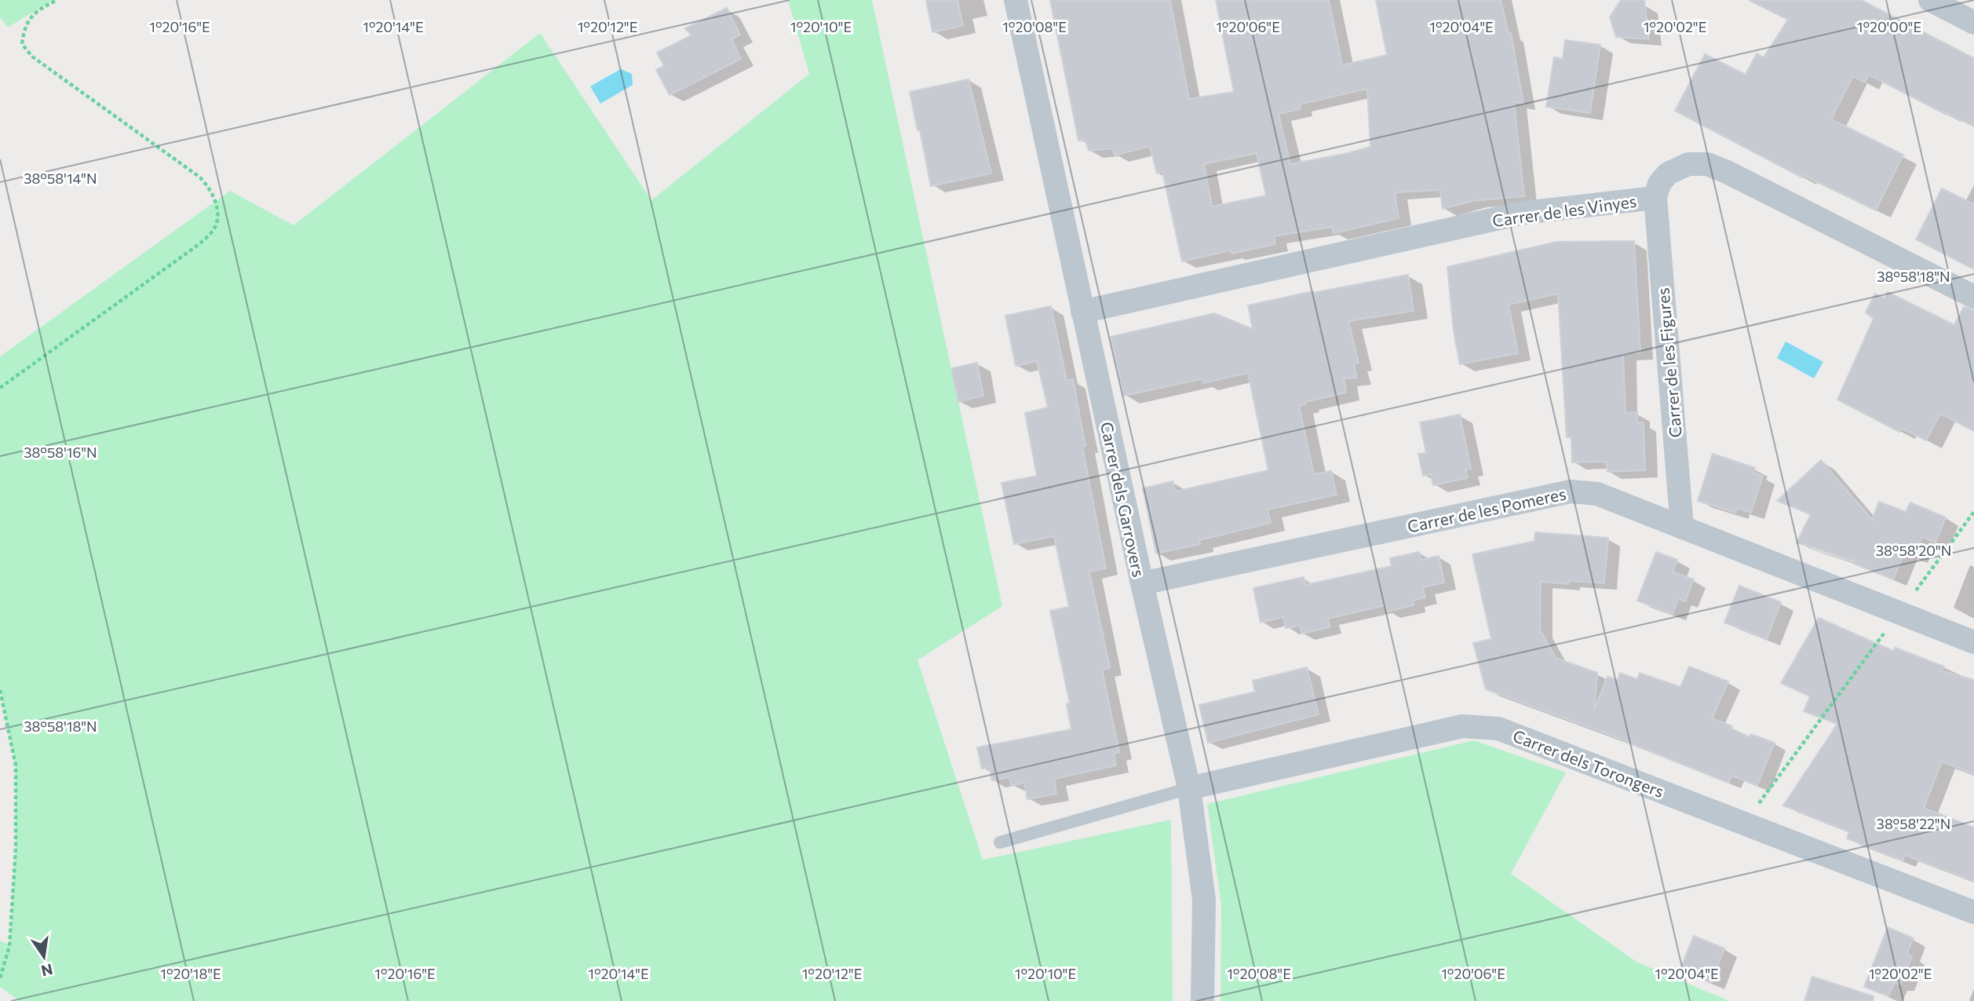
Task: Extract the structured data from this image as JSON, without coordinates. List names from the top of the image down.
{
  "streets": {
    "street": [
      "Carrer de les Vinyes",
      "Carrer de les Figures",
      "Carrer dels Garrovers",
      "Carrer de les Pomeres",
      "Carrer dels Torongers"
    ]
  },
  "crossings": [
    ["Carrer de les Vinyes", "Carrer de les Figures"],
    ["Carrer de les Vinyes", "Carrer dels Garrovers"],
    ["Carrer de les Figures", "Carrer de les Pomeres"],
    ["Carrer dels Garrovers", "Carrer de les Pomeres"],
    ["Carrer dels Garrovers", "Carrer dels Torongers"]
  ],
  "north": "bottom",
  "coordinates": [
    "1°20'16\"E",
    "1°20'14\"E",
    "1°20'12\"E",
    "1°20'10\"E",
    "1°20'08\"E",
    "1°20'06\"E",
    "1°20'04\"E",
    "1°20'02\"E",
    "1°20'00\"E",
    "38°58'14\"N",
    "38°58'18\"N",
    "38°58'16\"N",
    "38°58'20\"N",
    "38°58'22\"N",
    "1°20'18\"E"
  ]
}
